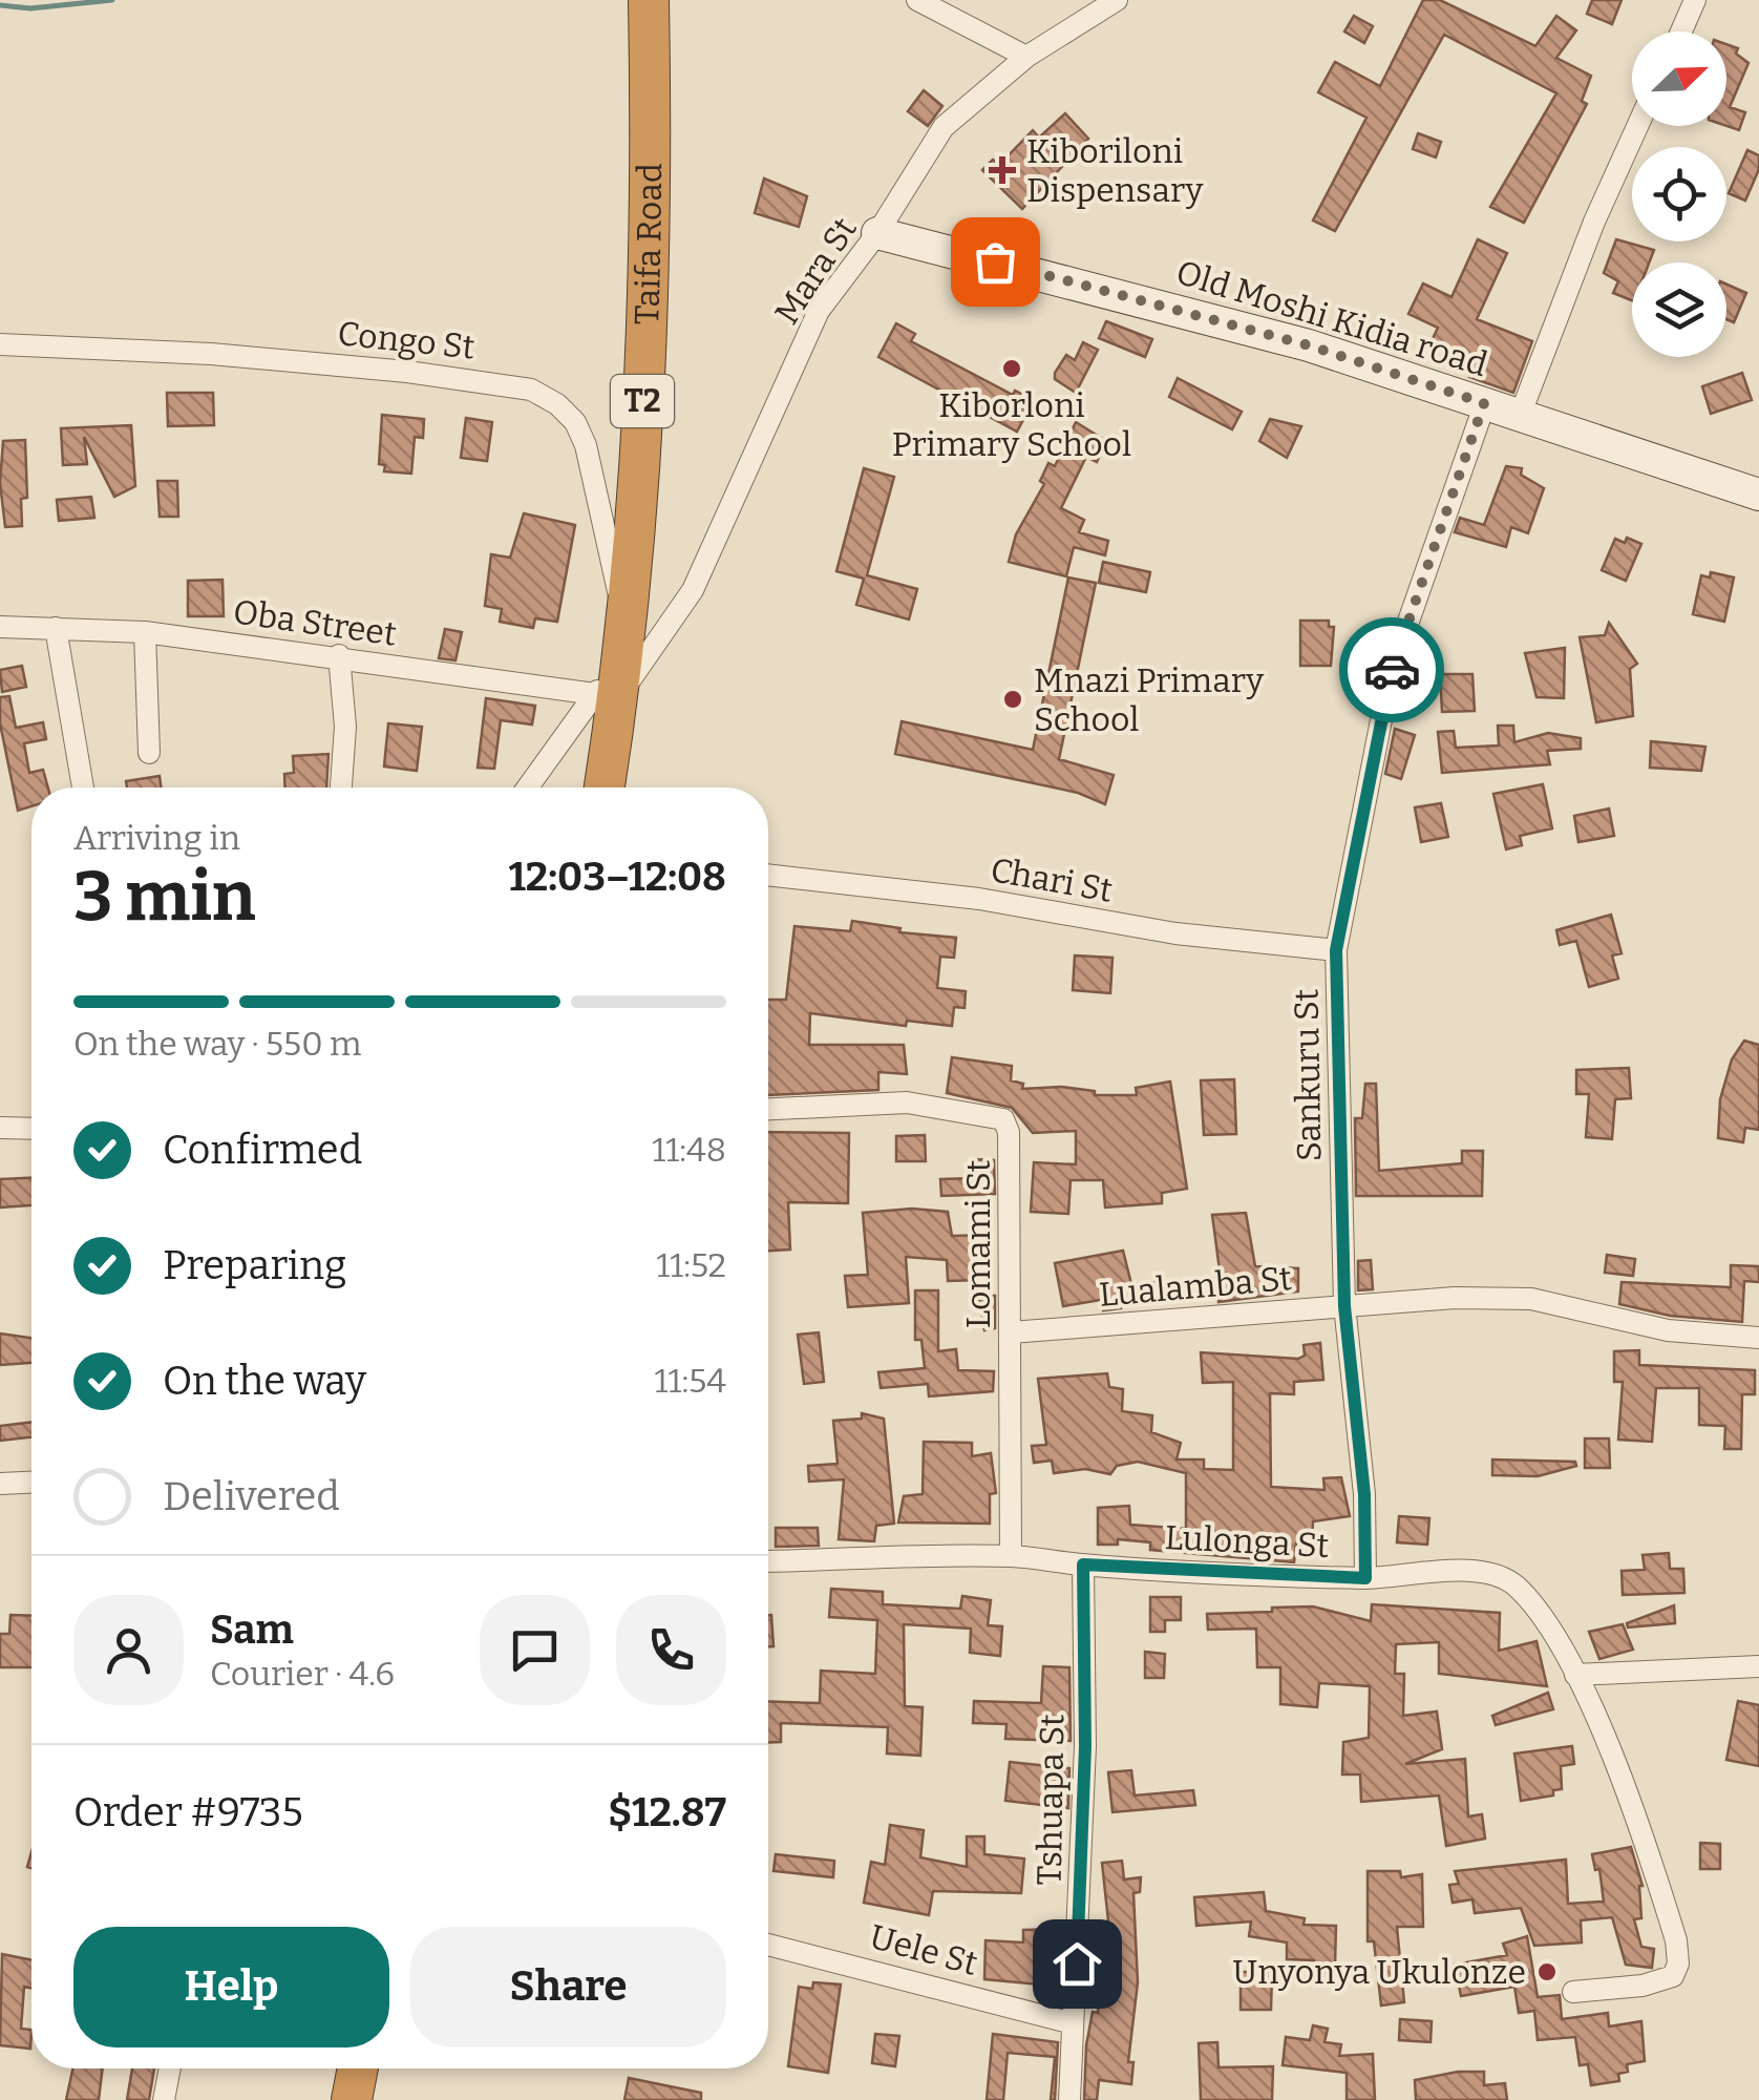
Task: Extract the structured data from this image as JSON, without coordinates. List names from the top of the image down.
{
  "streets": {
    "highway": ["Taifa Road", "T2"],
    "street": [
      "Mara St",
      "Old Moshi Kidia road",
      "Congo St",
      "Oba Street",
      "Chari St",
      "Sankuru St",
      "Lomami St",
      "Lualamba St",
      "Lulonga St",
      "Tshuapa St",
      "Uele St"
    ]
  },
  "crossings": [
    ["Taifa Road", "Mara St"],
    ["Taifa Road", "Congo St"],
    ["Taifa Road", "Oba Street"],
    ["Mara St", "Old Moshi Kidia road"],
    ["Mara St", "Oba Street"],
    ["Old Moshi Kidia road", "Sankuru St"],
    ["Chari St", "Sankuru St"],
    ["Sankuru St", "Lualamba St"],
    ["Sankuru St", "Lulonga St"],
    ["Lomami St", "Lualamba St"],
    ["Lomami St", "Lulonga St"],
    ["Lulonga St", "Tshuapa St"],
    ["Tshuapa St", "Uele St"]
  ],
  "places": {
    "health": ["Kiboriloni Dispensary"],
    "other": ["Kiborloni Primary School", "Mnazi Primary School", "Unyonya Ukulonze"]
  },
  "north": "top right",
  "page": {
    "heading": ["3 min", "Arriving in", "12:03–12:08"],
    "panel": [
      "Sam",
      "Courier · 4.6",
      "Order #9735",
      "$12.87"
    ],
    "bar": "On the way · 550 m",
    "list": [
      ["Confirmed", "11:48"],
      ["Preparing", "11:52"],
      ["On the way", "11:54"],
      "Delivered"
    ],
    "buttons": ["Help", "Share"]
  }
}
